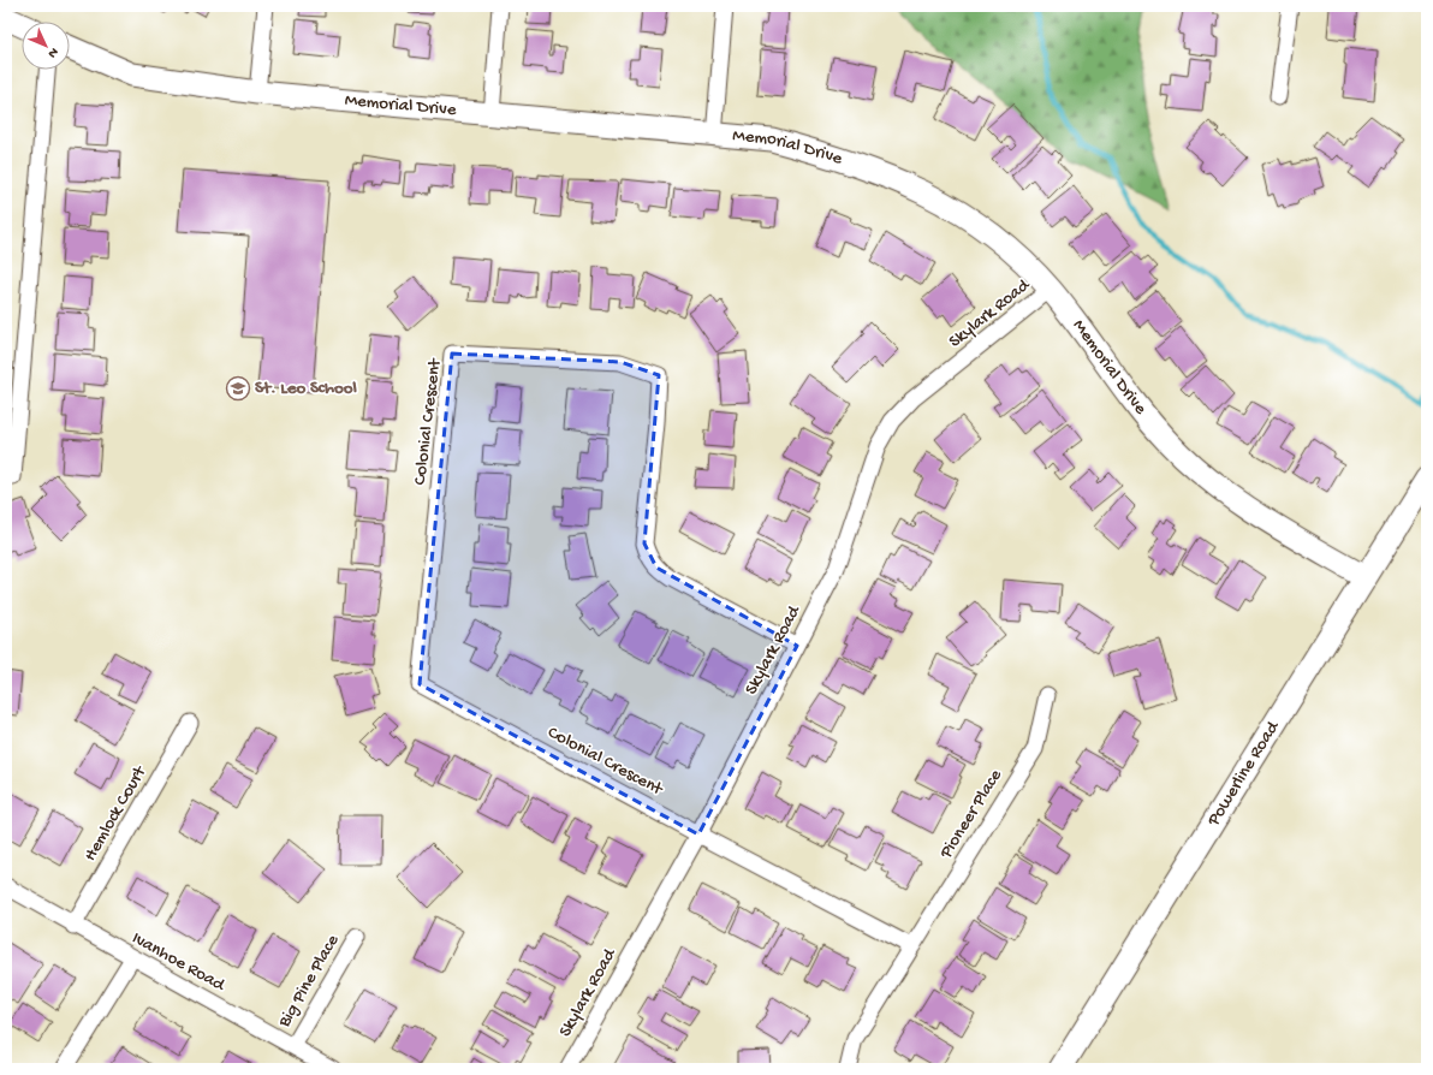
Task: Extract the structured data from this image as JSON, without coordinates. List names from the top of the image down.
{
  "streets": {
    "main road": ["Memorial Drive", "Powerline Road"],
    "street": [
      "Skylark Road",
      "Colonial Crescent",
      "Hemlock Court",
      "Pioneer Place",
      "Ivanhoe Road",
      "Big Pine Place"
    ]
  },
  "crossings": [
    ["Memorial Drive", "Skylark Road"],
    ["Memorial Drive", "Powerline Road"],
    ["Skylark Road", "Colonial Crescent"],
    ["Hemlock Court", "Ivanhoe Road"],
    ["Ivanhoe Road", "Big Pine Place"]
  ],
  "places": {
    "school or university": ["St. Leo School"]
  },
  "north": "bottom right"
}
